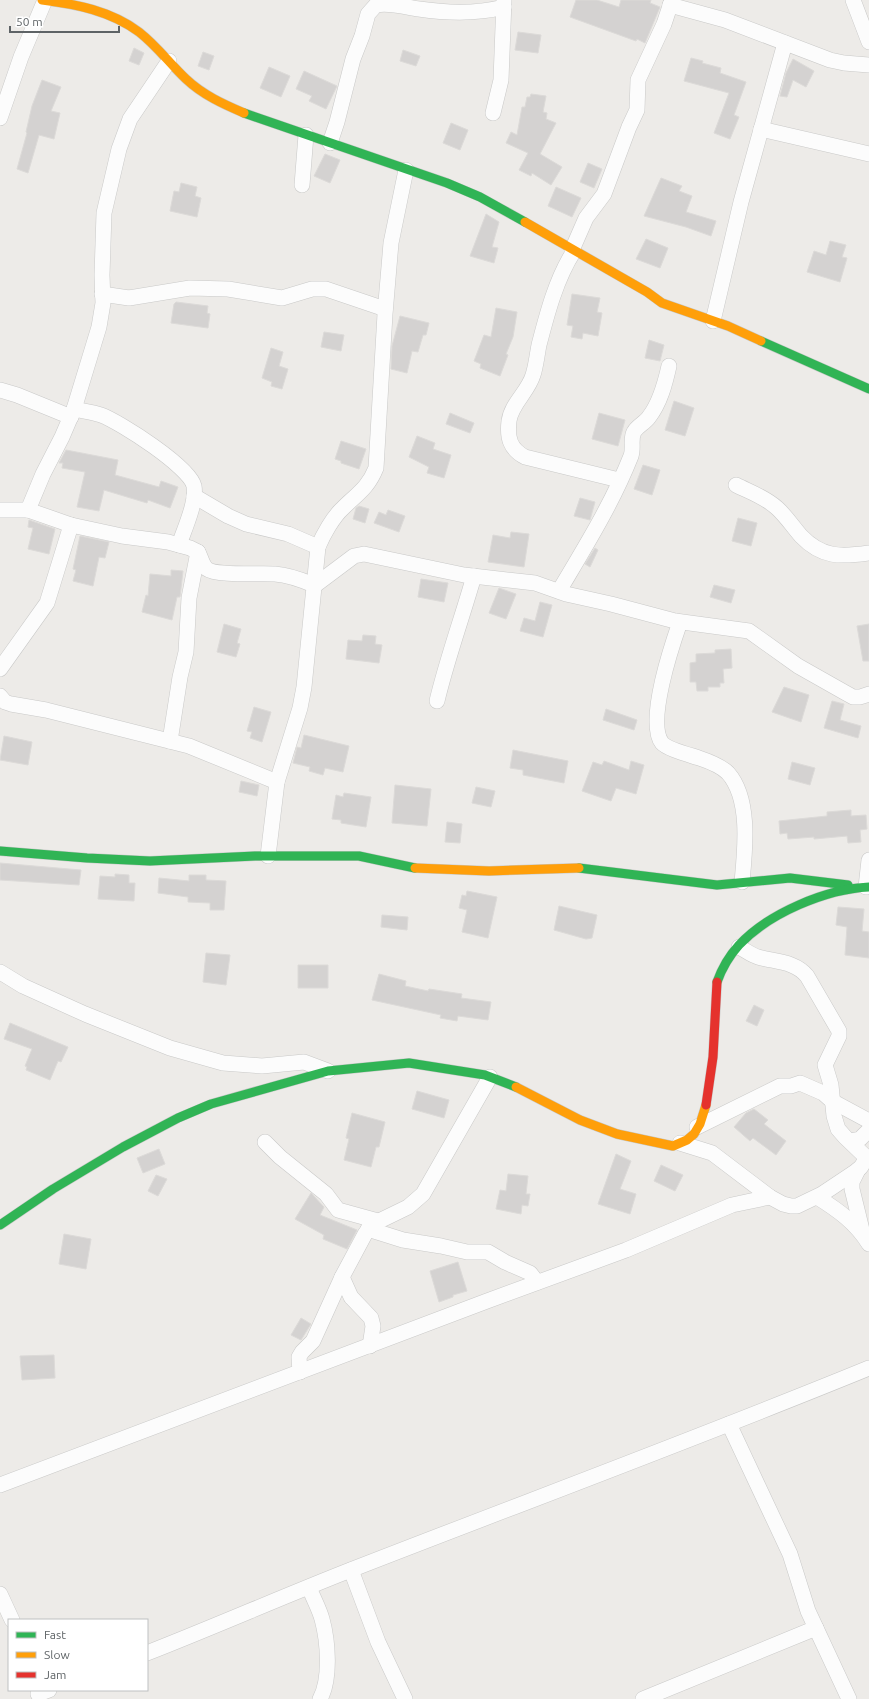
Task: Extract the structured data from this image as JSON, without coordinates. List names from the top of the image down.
{
  "legend": ["Fast", "Slow", "Jam"],
  "scale_bar": "50 m"
}
